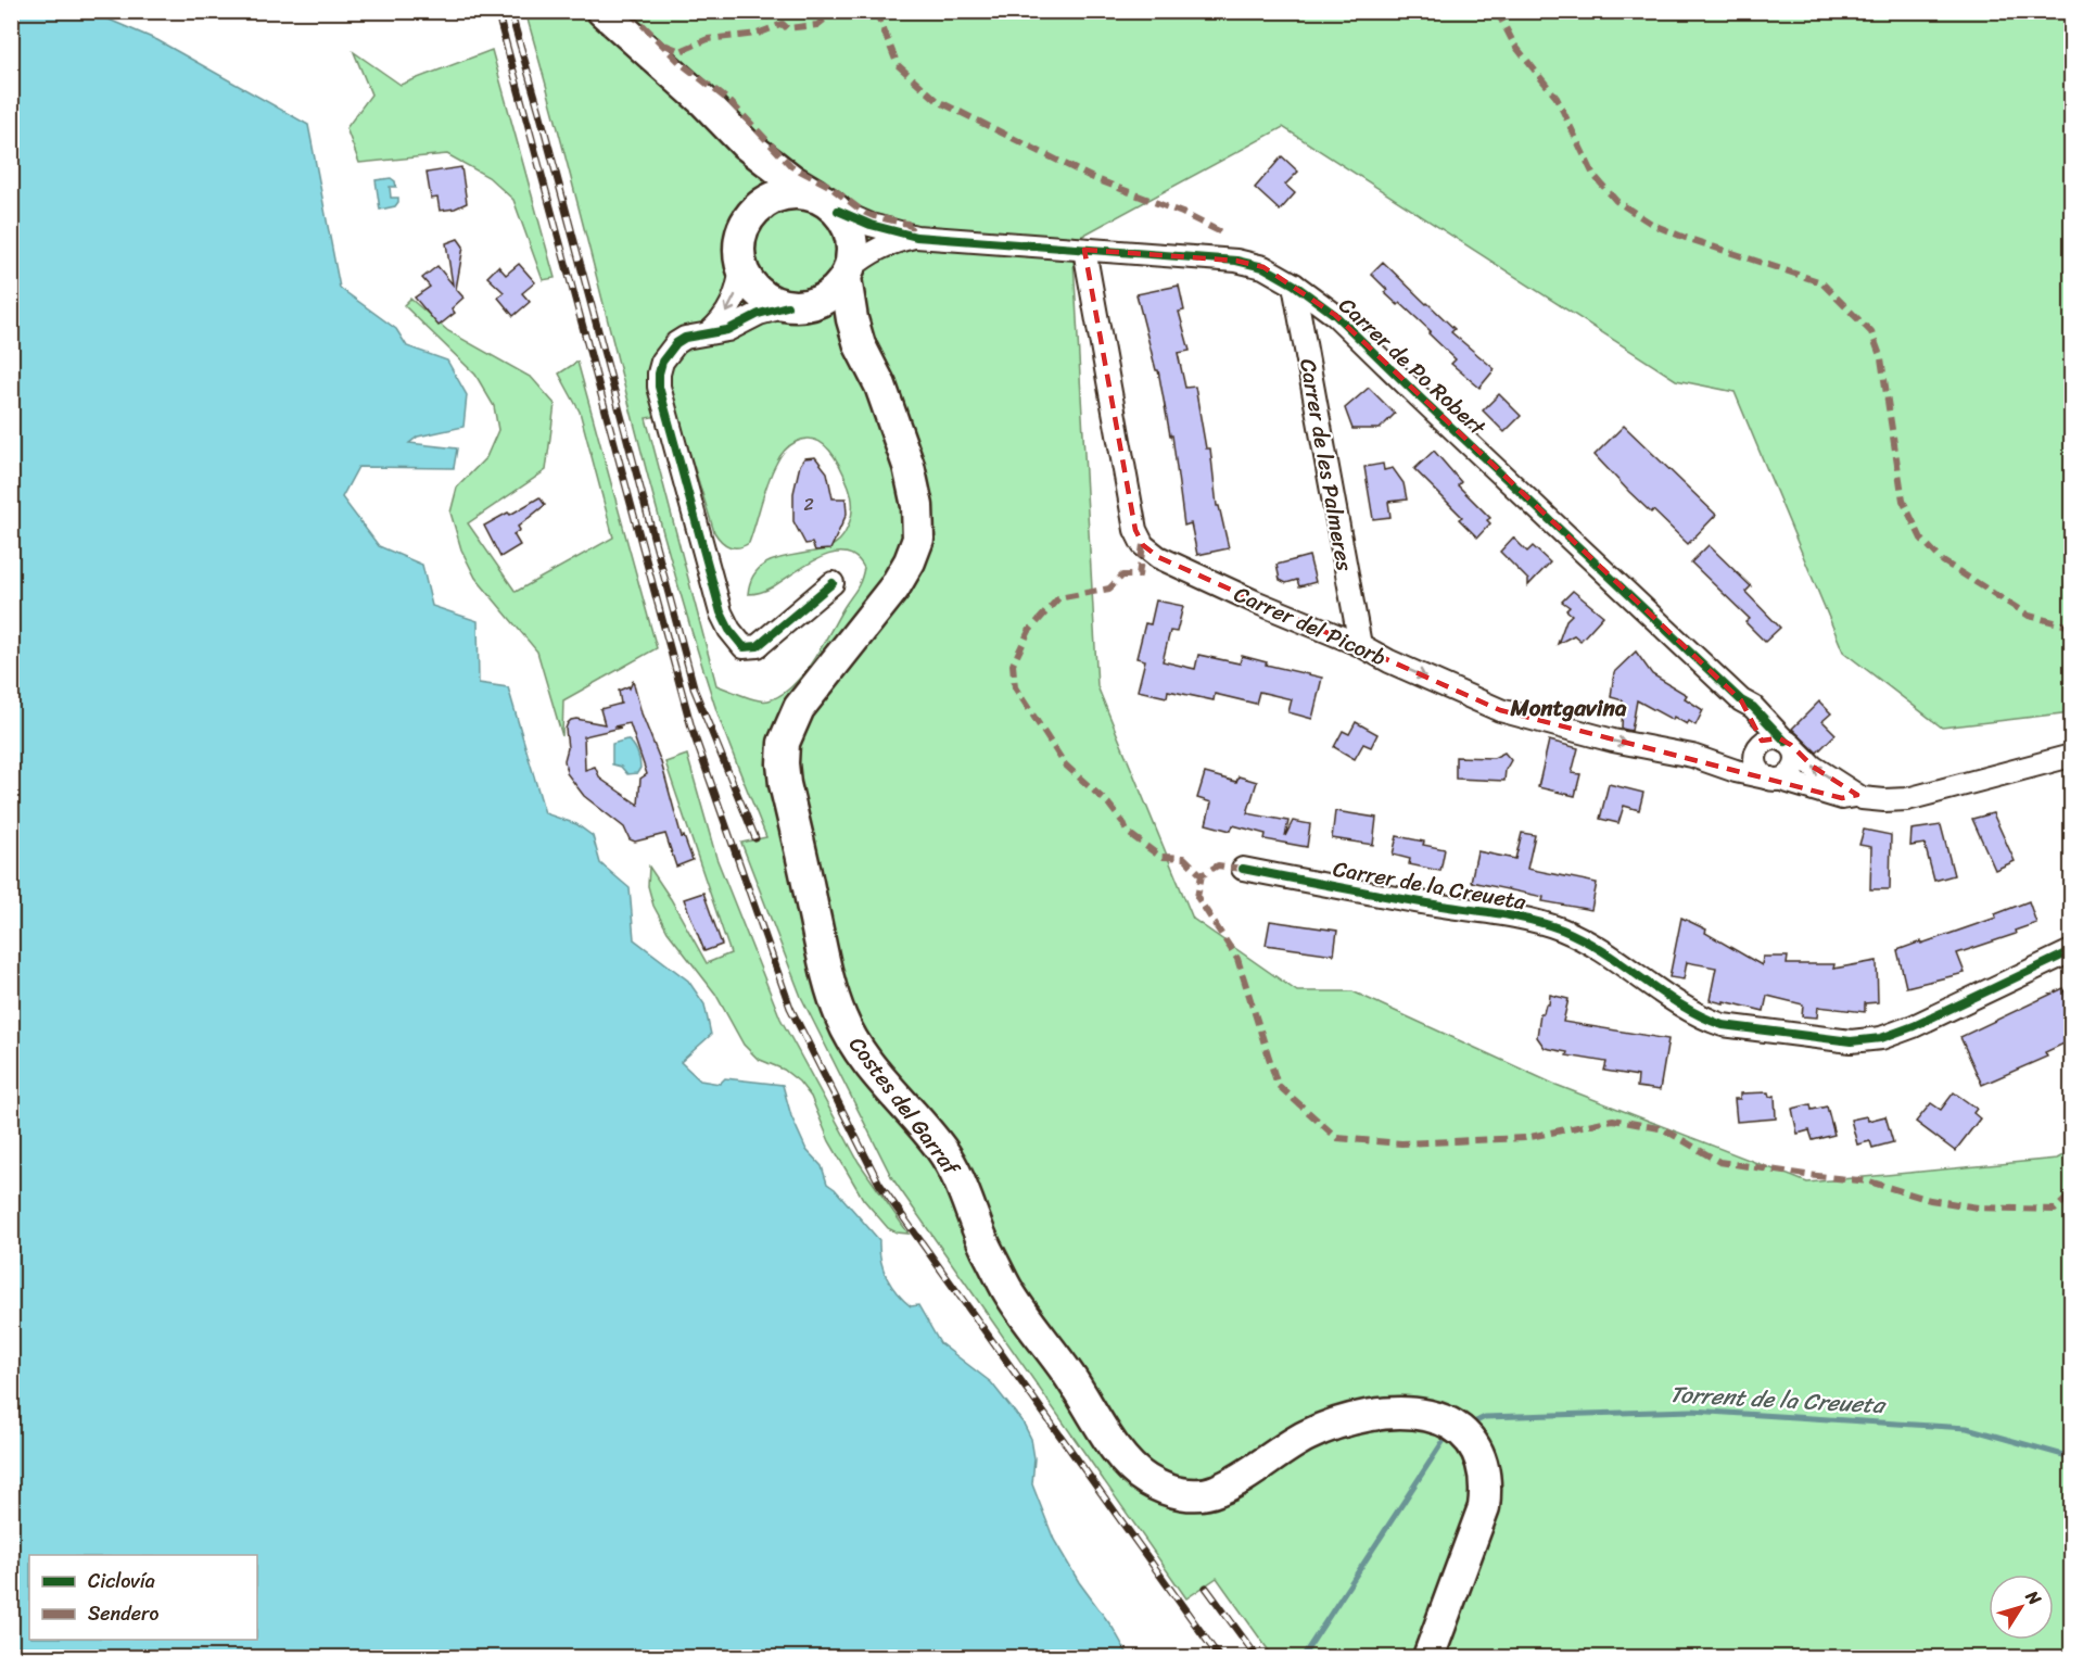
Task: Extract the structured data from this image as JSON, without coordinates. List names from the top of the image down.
{
  "streets": {
    "main road": ["Costes del Garraf"],
    "street": [
      "Carrer de Po Robert",
      "Carrer de les Palmeres",
      "Carrer del Picorb",
      "Carrer de la Creueta"
    ]
  },
  "crossings": [
    ["Carrer de Po Robert", "Carrer de les Palmeres"],
    ["Carrer de Po Robert", "Carrer del Picorb"],
    ["Carrer de Po Robert", "Costes del Garraf"],
    ["Carrer de les Palmeres", "Carrer del Picorb"]
  ],
  "districts": ["Montgavina"],
  "water": ["Torrent de la Creueta"],
  "house_numbers": ["2"],
  "legend": ["Ciclovía", "Sendero"],
  "north": "top right"
}
